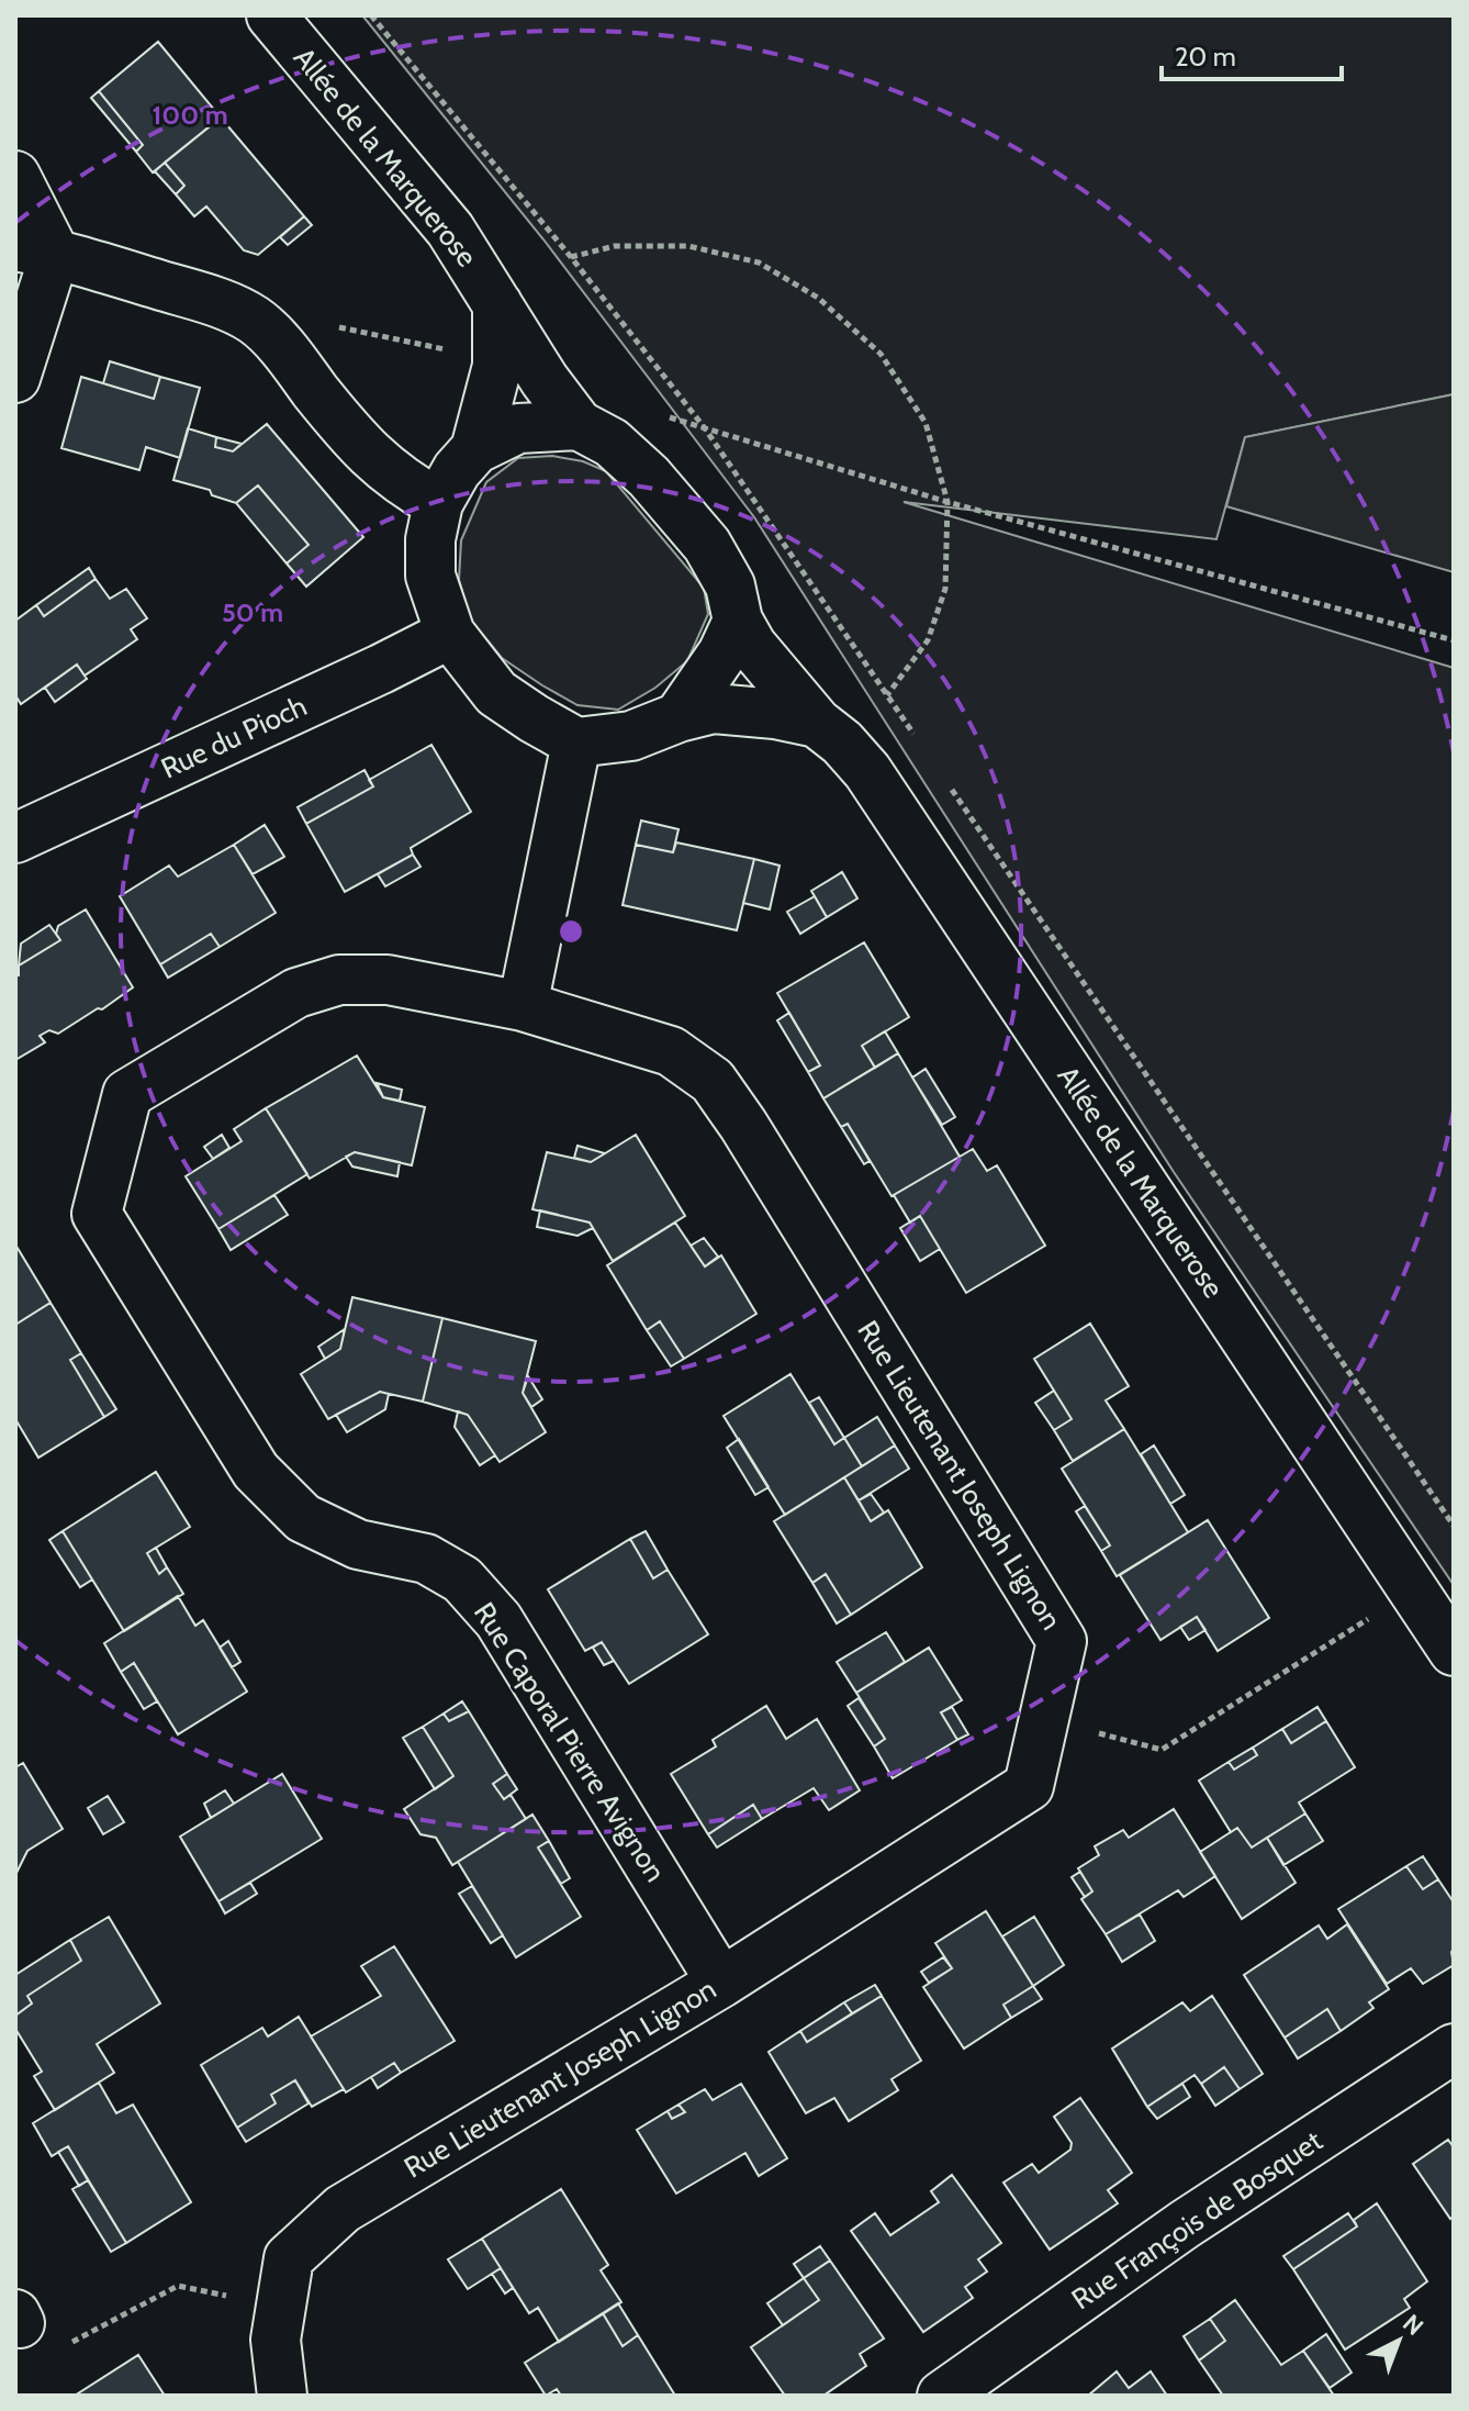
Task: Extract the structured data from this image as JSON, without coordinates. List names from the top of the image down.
{
  "streets": {
    "street": [
      "Allée de la Marquerose",
      "Rue du Pioch",
      "Rue Lieutenant Joseph Lignon",
      "Rue Caporal Pierre Avignon",
      "Rue François de Bosquet"
    ]
  },
  "crossings": [
    ["Allée de la Marquerose", "Rue du Pioch"],
    ["Rue Lieutenant Joseph Lignon", "Rue Caporal Pierre Avignon"]
  ],
  "scale_bar": "20 m",
  "north": "top right",
  "rings": ["100 m", "50 m"]
}
